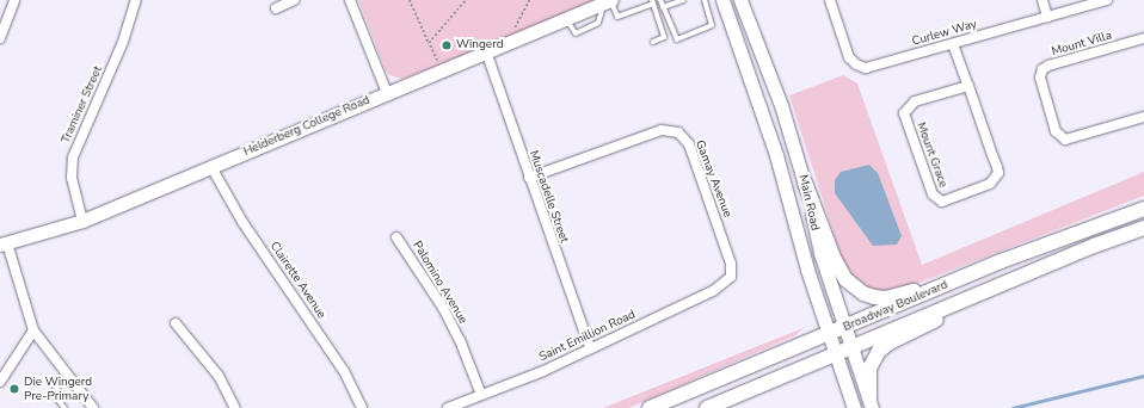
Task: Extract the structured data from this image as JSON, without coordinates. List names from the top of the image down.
{
  "streets": {
    "main road": ["Helderberg College Road", "Main Road", "Broadway Boulevard"],
    "street": [
      "Curlew Way",
      "Mount Villa",
      "Traminer Street",
      "Mount Grace",
      "Gamay Avenue",
      "Muscadelle Street",
      "Clairette Avenue",
      "Palomino Avenue",
      "Saint Emillion Road"
    ]
  },
  "crossings": [
    ["Curlew Way", "Mount Grace"],
    ["Traminer Street", "Helderberg College Road"],
    ["Helderberg College Road", "Muscadelle Street"],
    ["Helderberg College Road", "Clairette Avenue"],
    ["Gamay Avenue", "Muscadelle Street"],
    ["Gamay Avenue", "Saint Emillion Road"],
    ["Muscadelle Street", "Saint Emillion Road"],
    ["Main Road", "Broadway Boulevard"],
    ["Palomino Avenue", "Saint Emillion Road"]
  ],
  "places": ["Wingerd", "Die Wingerd Pre-Primary"]
}
